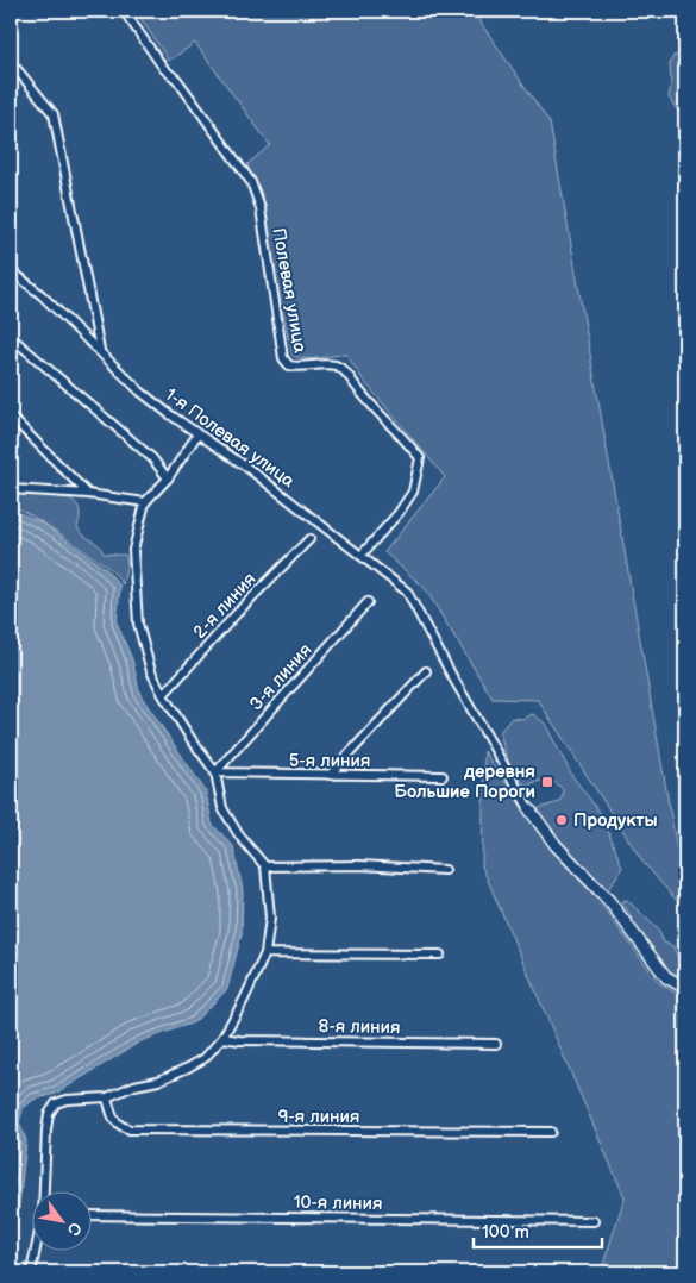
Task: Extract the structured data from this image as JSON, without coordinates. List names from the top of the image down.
{
  "streets": {
    "street": [
      "Полевая улица",
      "1-я Полевая улица",
      "2-я линия",
      "3-я линия",
      "5-я линия",
      "8-я линия",
      "9-я линия",
      "10-я линия"
    ]
  },
  "crossings": [
    ["Полевая улица", "1-я Полевая улица"],
    ["3-я линия", "5-я линия"]
  ],
  "places": {
    "transit": ["деревня Большие Пороги"],
    "other": ["Продукты"]
  },
  "scale_bar": "100 m",
  "north": "bottom right"
}
